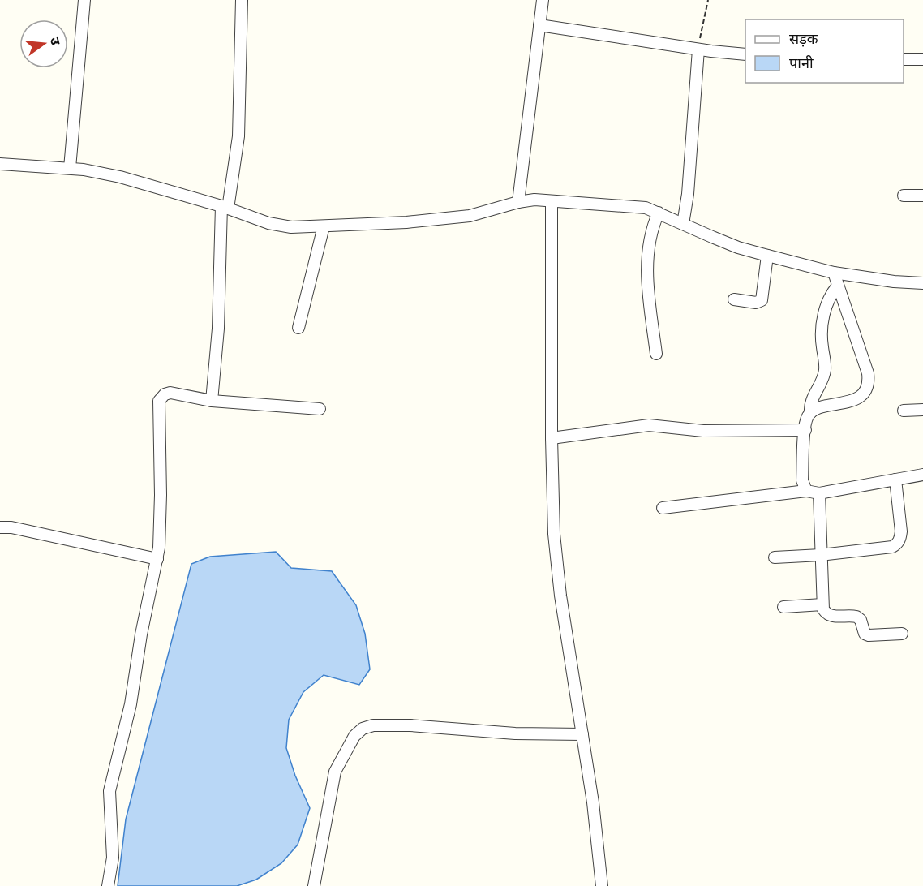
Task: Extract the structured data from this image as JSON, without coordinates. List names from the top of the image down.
{
  "legend": ["सड़क", "पानी"],
  "north": "right"
}
